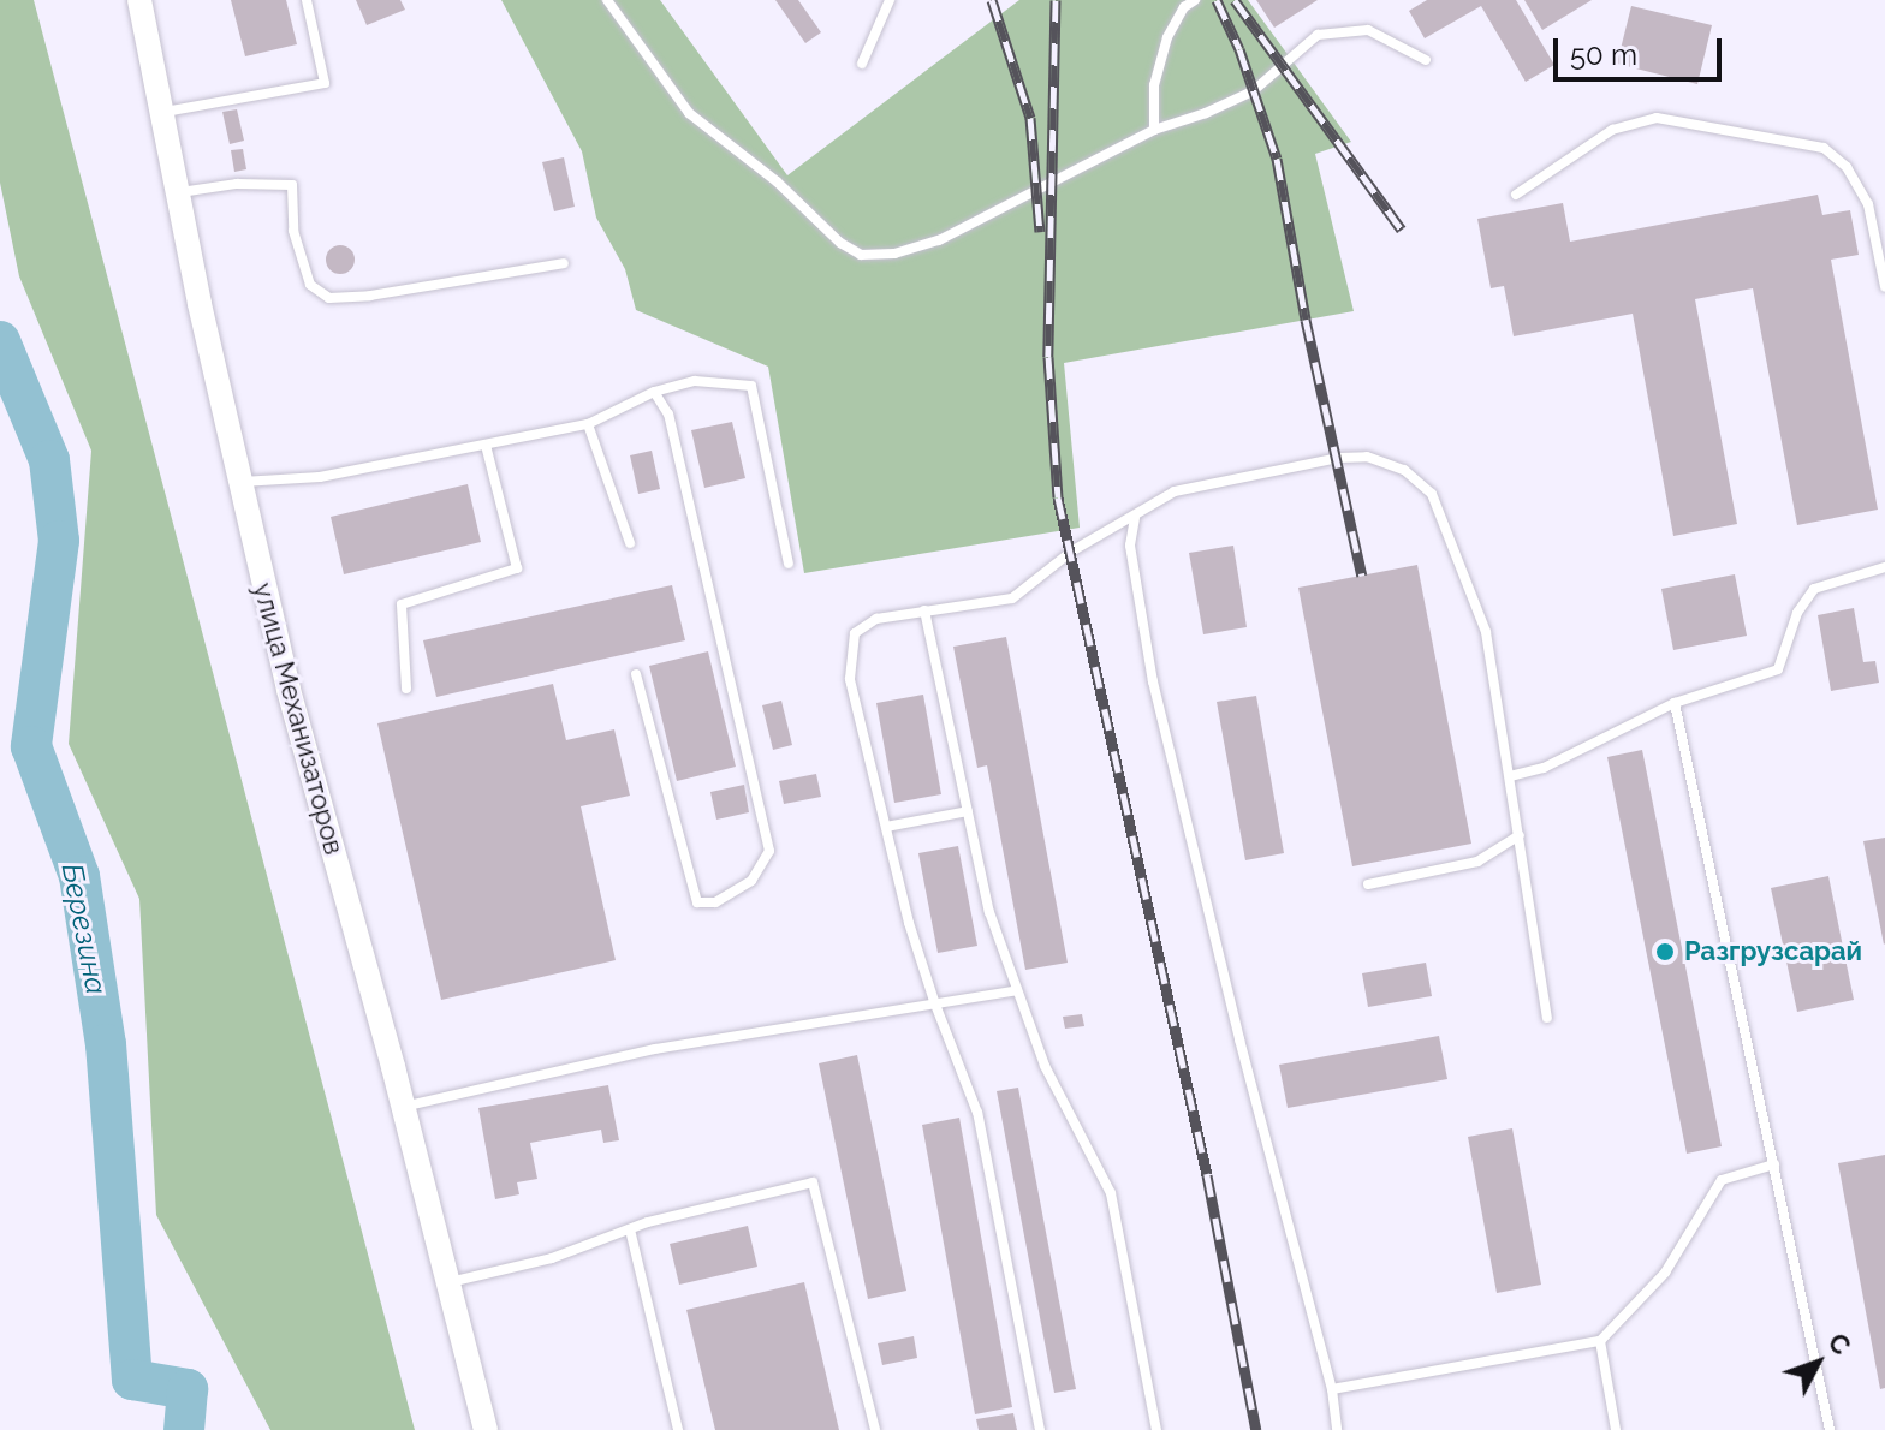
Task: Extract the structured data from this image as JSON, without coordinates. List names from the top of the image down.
{
  "streets": {
    "street": ["улица Механизаторов"]
  },
  "water": ["Березина"],
  "places": ["Разгрузсарай"],
  "scale_bar": "50 m",
  "north": "top right"
}
